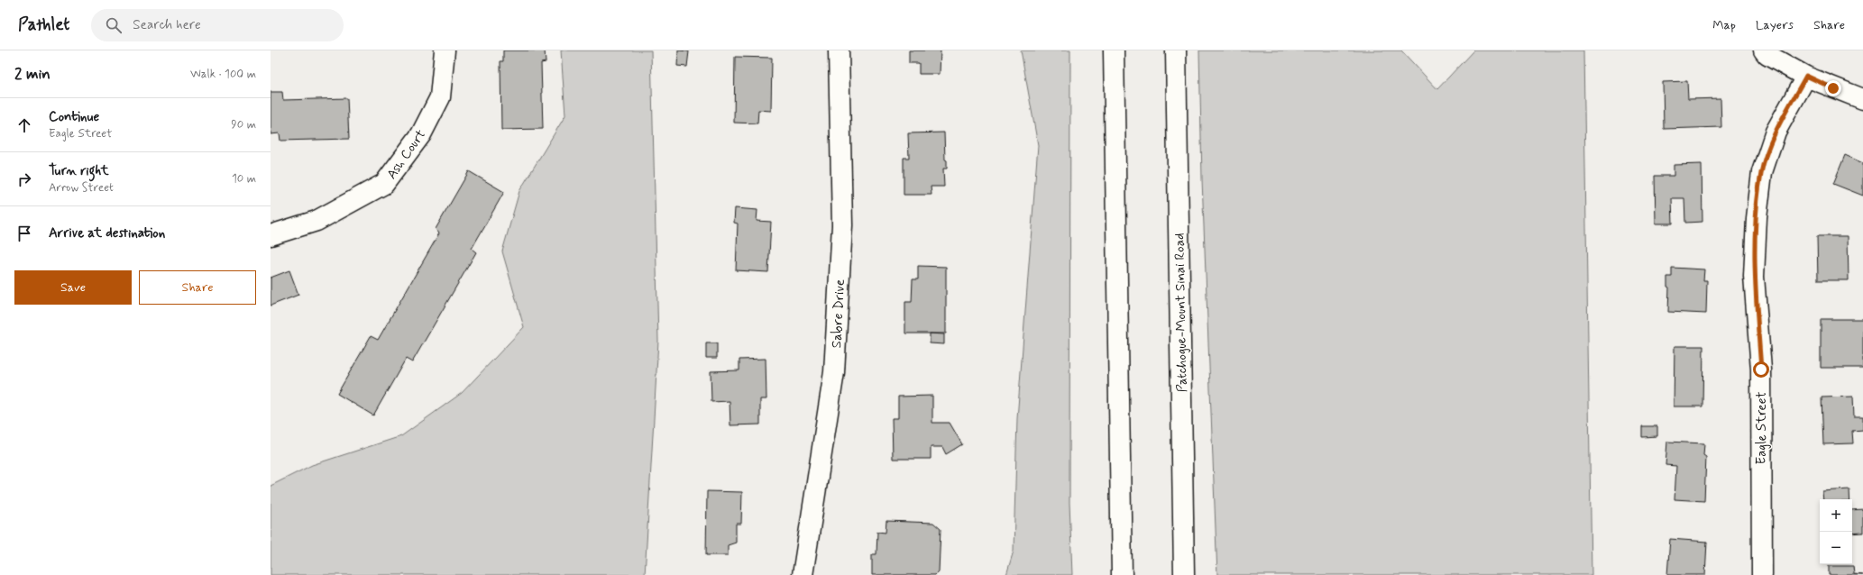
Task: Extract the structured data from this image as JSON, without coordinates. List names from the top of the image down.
{
  "streets": {
    "main road": [
      "Ash Court",
      "Patchogue-Mount Sinai Road",
      "Sabre Drive",
      "Eagle Street"
    ]
  },
  "page": {
    "header": "Pathlet",
    "search": "Search here",
    "nav": ["Map", "Layers", "Share"],
    "heading": ["2 min", "Walk · 100 m"],
    "list": [
      ["Continue", "Eagle Street", "90 m"],
      ["Turn right", "Arrow Street", "10 m"],
      "Arrive at destination"
    ],
    "buttons": ["Save", "Share"],
    "map_buttons": ["+", "−"]
  }
}
